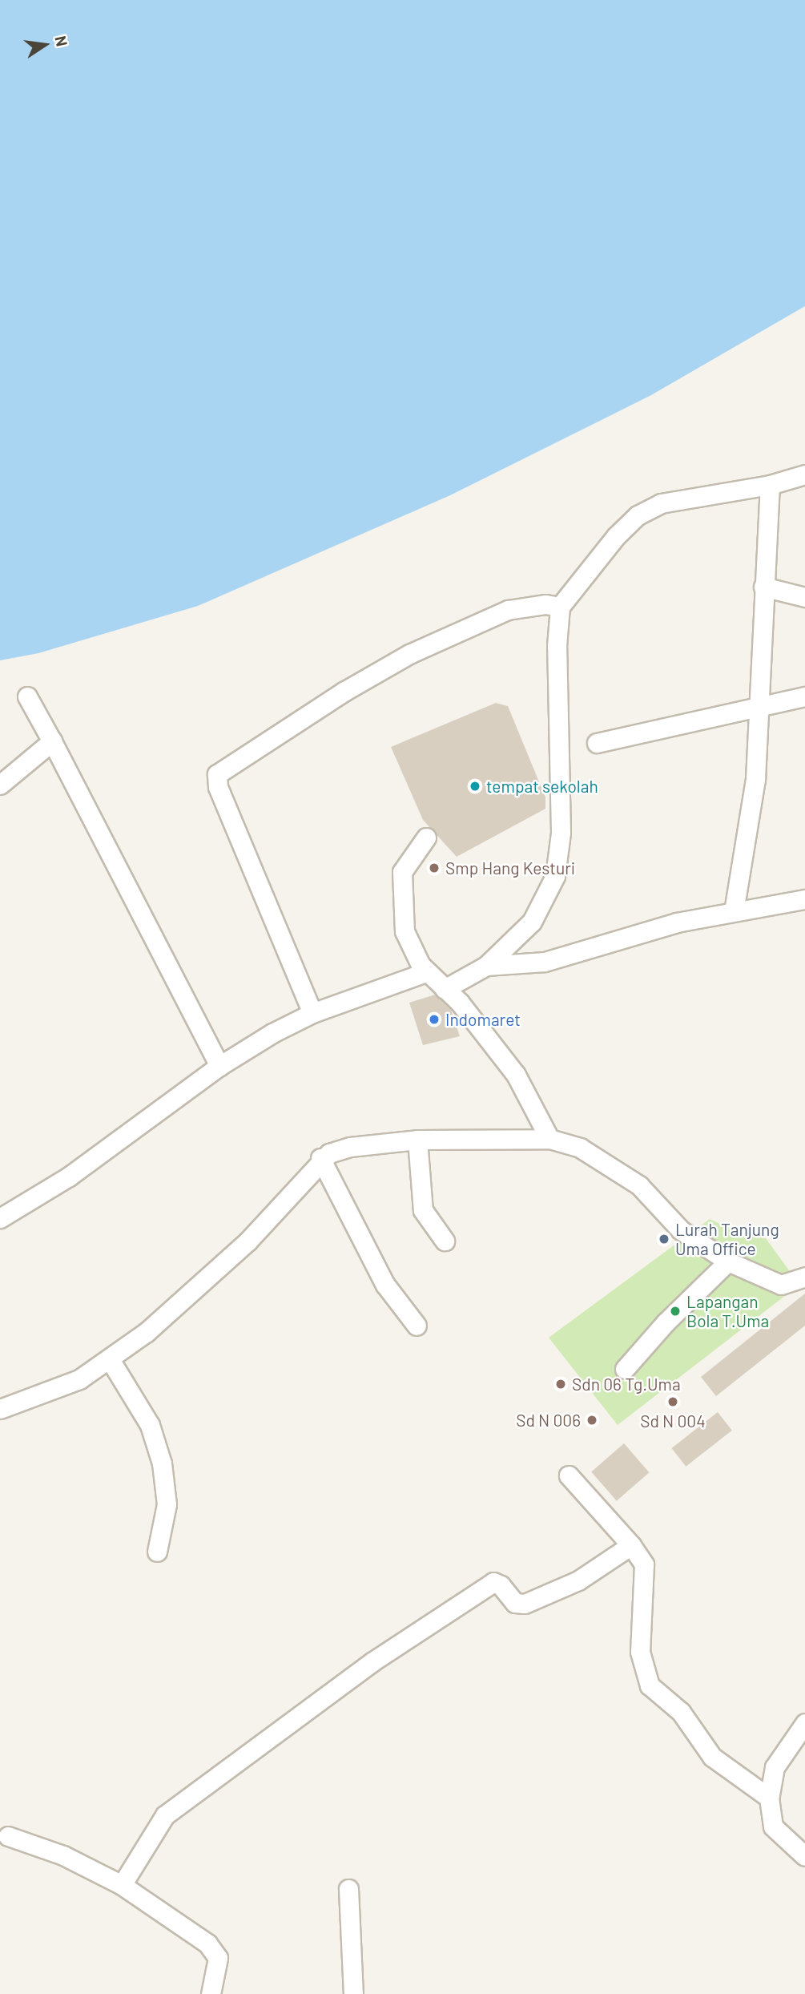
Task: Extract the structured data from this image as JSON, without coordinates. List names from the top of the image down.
{
  "places": [
    "tempat sekolah",
    "Smp Hang Kesturi",
    "Indomaret",
    "Lurah Tanjung Uma Office",
    "Lapangan Bola T.Uma",
    "Sdn 06 Tg.Uma",
    "Sd N 004",
    "Sd N 006"
  ],
  "north": "right"
}
